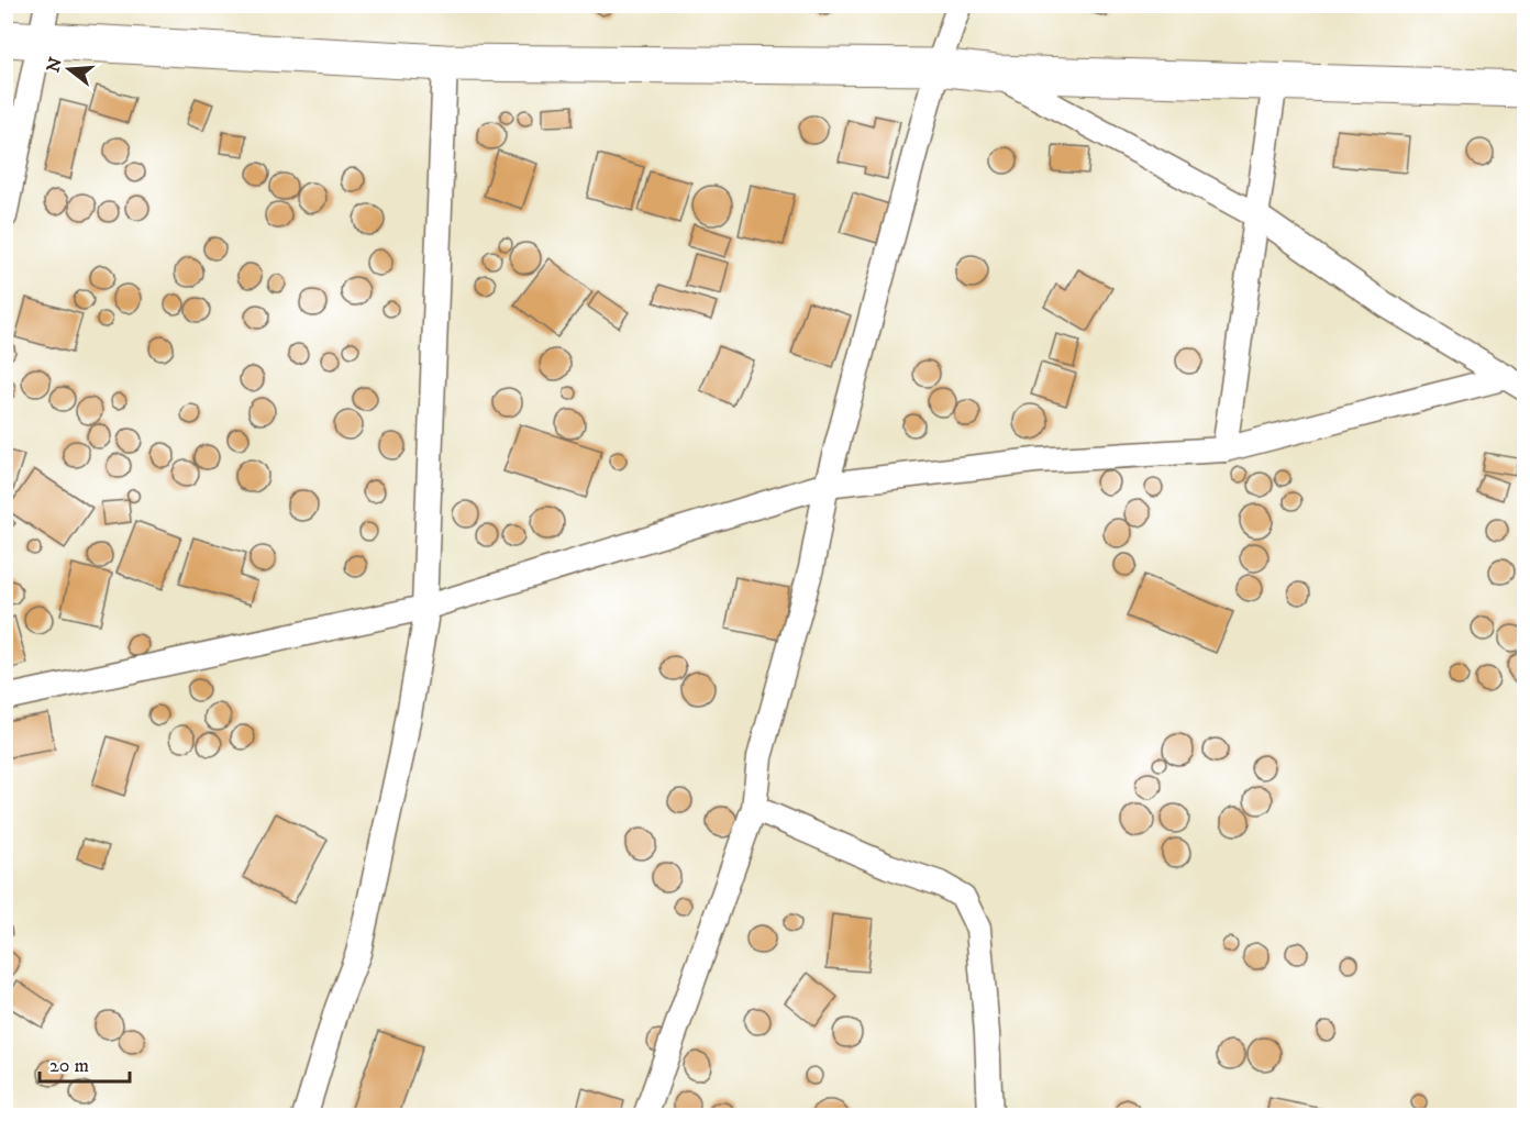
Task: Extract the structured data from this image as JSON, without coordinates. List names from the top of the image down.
{
  "scale_bar": "20 m",
  "north": "left"
}
